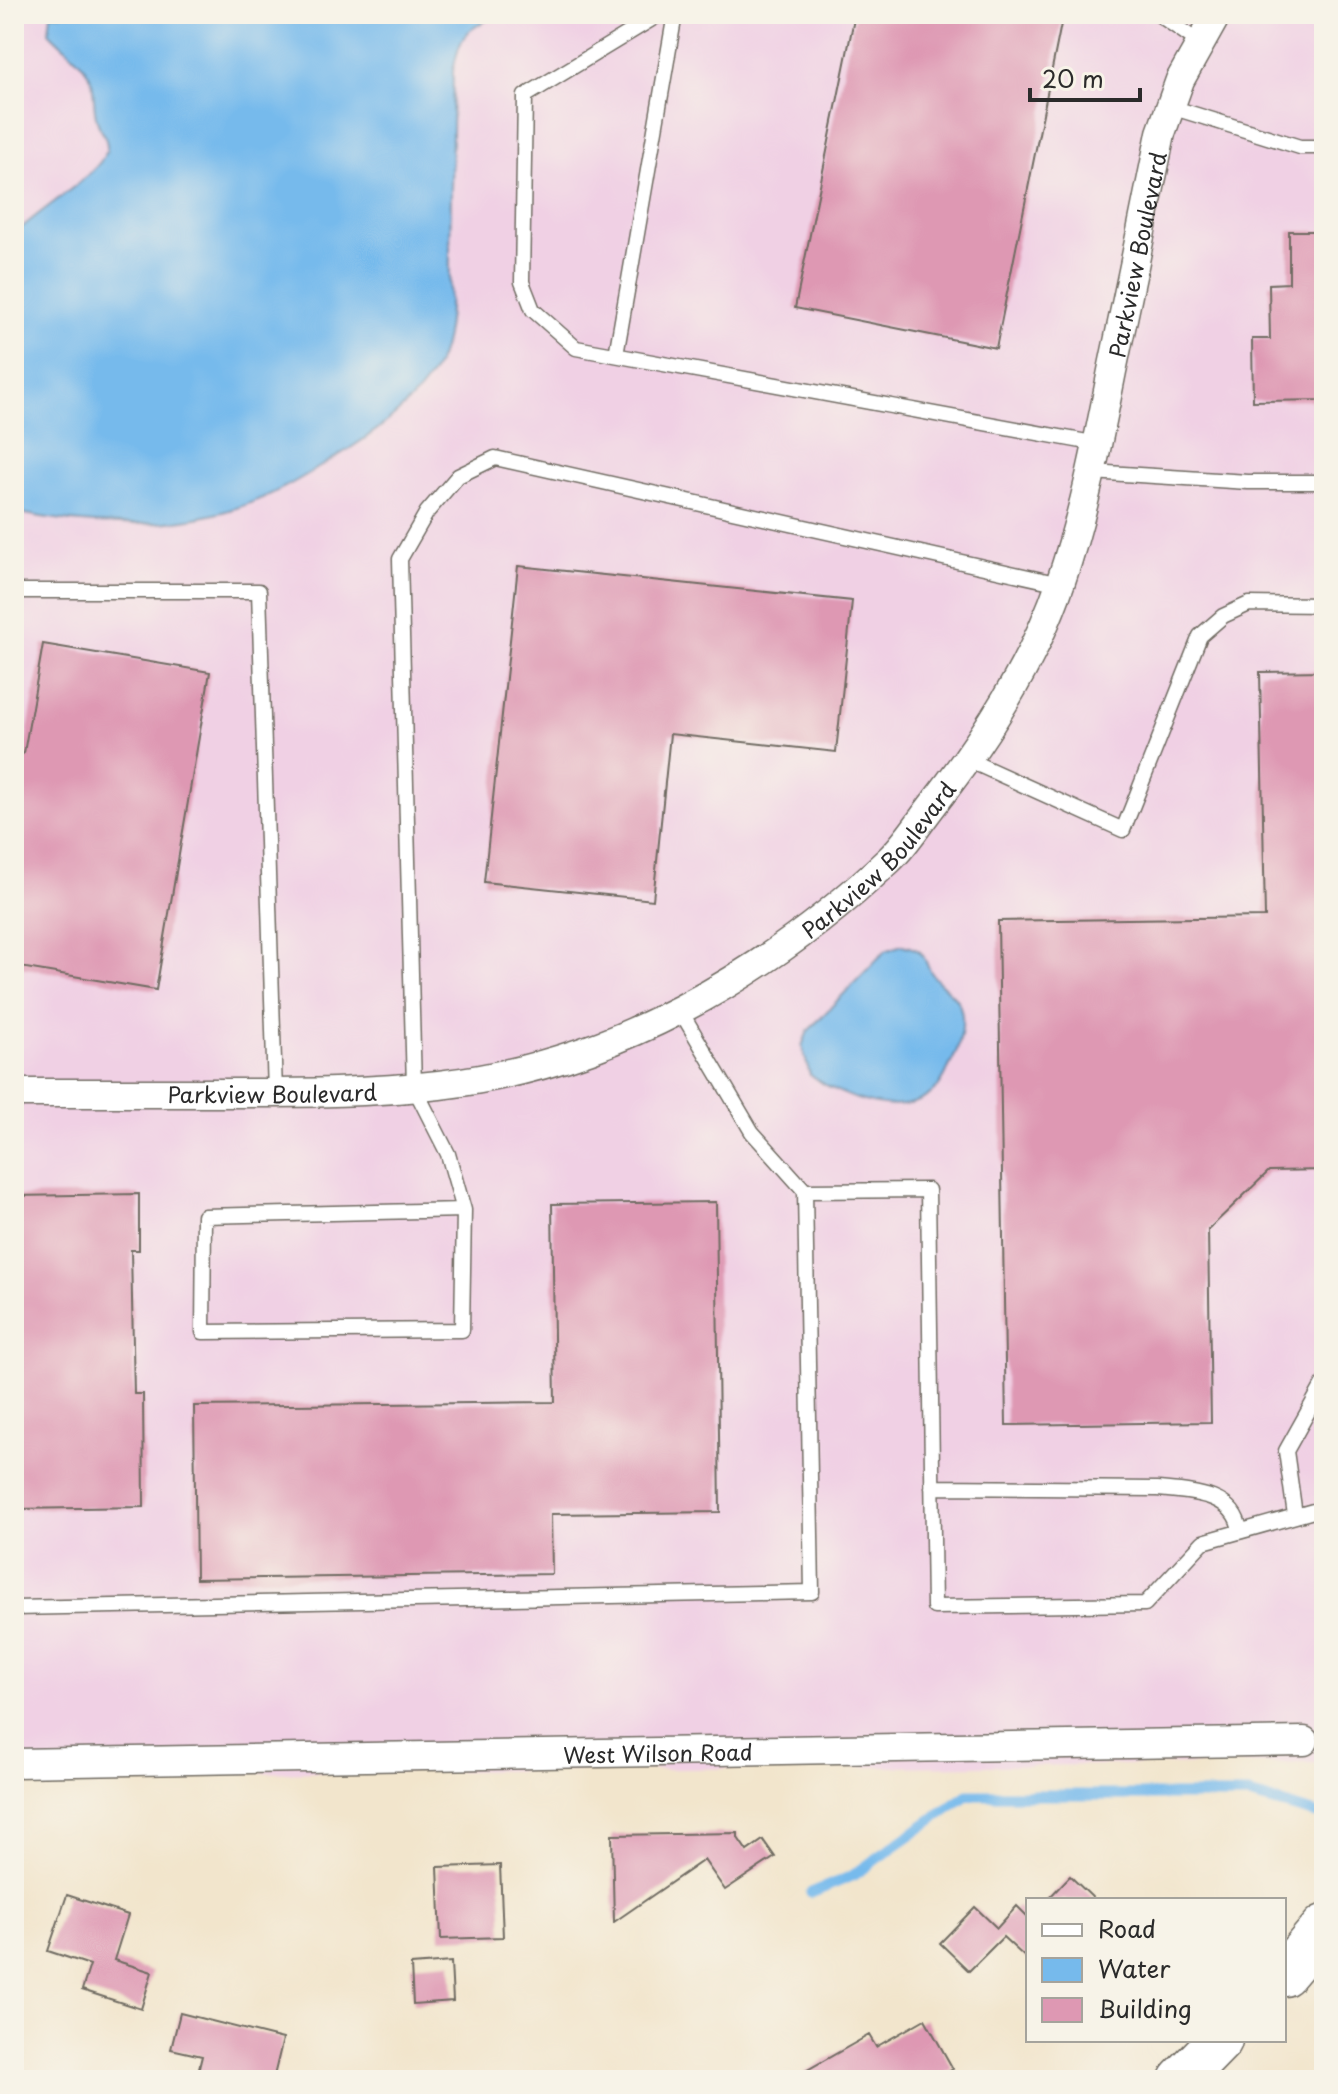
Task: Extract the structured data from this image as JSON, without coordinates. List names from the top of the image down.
{
  "streets": {
    "street": ["Parkview Boulevard", "West Wilson Road"]
  },
  "legend": ["Road", "Water", "Building"],
  "scale_bar": "20 m"
}
